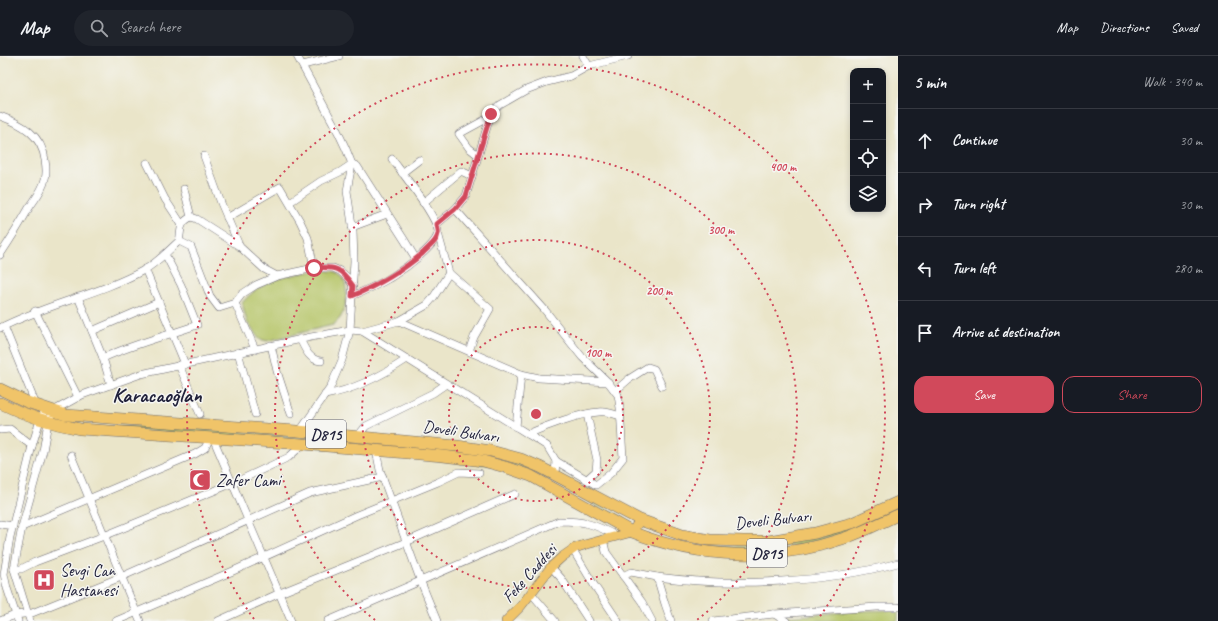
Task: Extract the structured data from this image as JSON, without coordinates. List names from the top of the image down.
{
  "streets": {
    "highway": ["Develi Bulvarı", "D815"],
    "main road": ["Feke Caddesi"]
  },
  "crossings": [
    ["Develi Bulvarı", "Feke Caddesi"]
  ],
  "districts": ["Karacaoğlan"],
  "places": {
    "mosque": ["Zafer Cami"],
    "hospital": ["Sevgi Can Hastanesi"]
  },
  "page": {
    "header": "Map",
    "search": "Search here",
    "nav": ["Map", "Directions", "Saved"],
    "heading": ["5 min", "Walk · 340 m"],
    "map_buttons": ["+", "−"],
    "list": [
      ["Continue", "30 m"],
      ["Turn right", "30 m"],
      ["Turn left", "280 m"],
      "Arrive at destination"
    ],
    "buttons": ["Save", "Share"]
  },
  "rings": [
    "400 m",
    "300 m",
    "200 m",
    "100 m"
  ]
}
